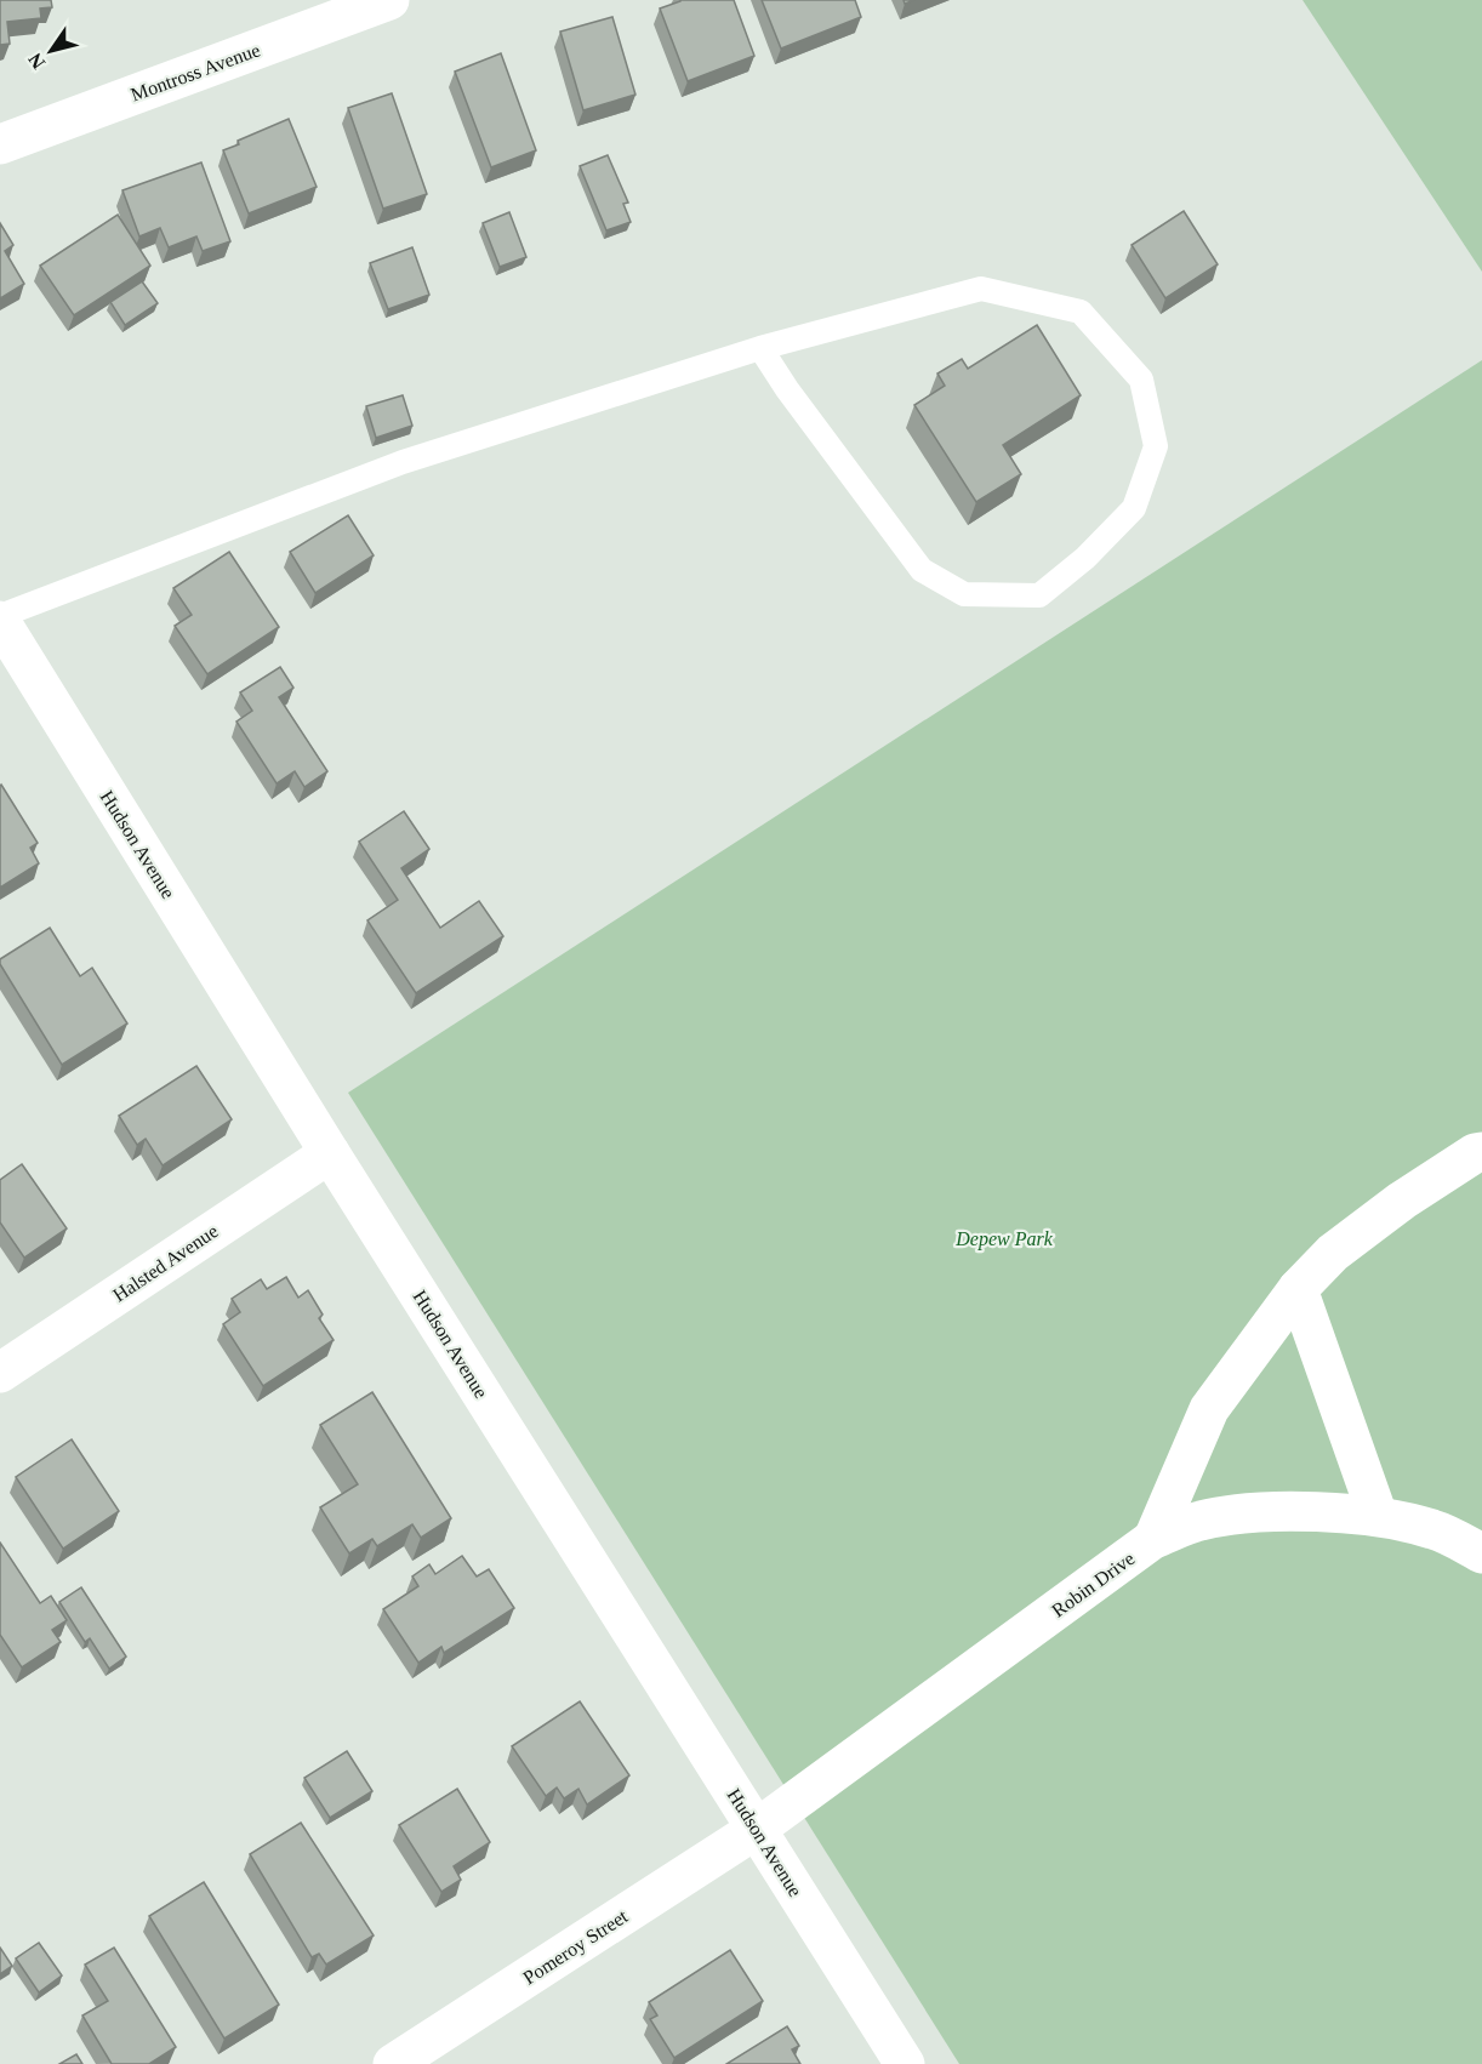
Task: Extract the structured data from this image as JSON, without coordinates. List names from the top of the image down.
{
  "streets": {
    "street": [
      "Montross Avenue",
      "Hudson Avenue",
      "Halsted Avenue",
      "Robin Drive",
      "Pomeroy Street"
    ]
  },
  "crossings": [
    ["Hudson Avenue", "Halsted Avenue"],
    ["Hudson Avenue", "Robin Drive"],
    ["Hudson Avenue", "Pomeroy Street"],
    ["Robin Drive", "Pomeroy Street"]
  ],
  "parks": ["Depew Park"],
  "north": "bottom left"
}
